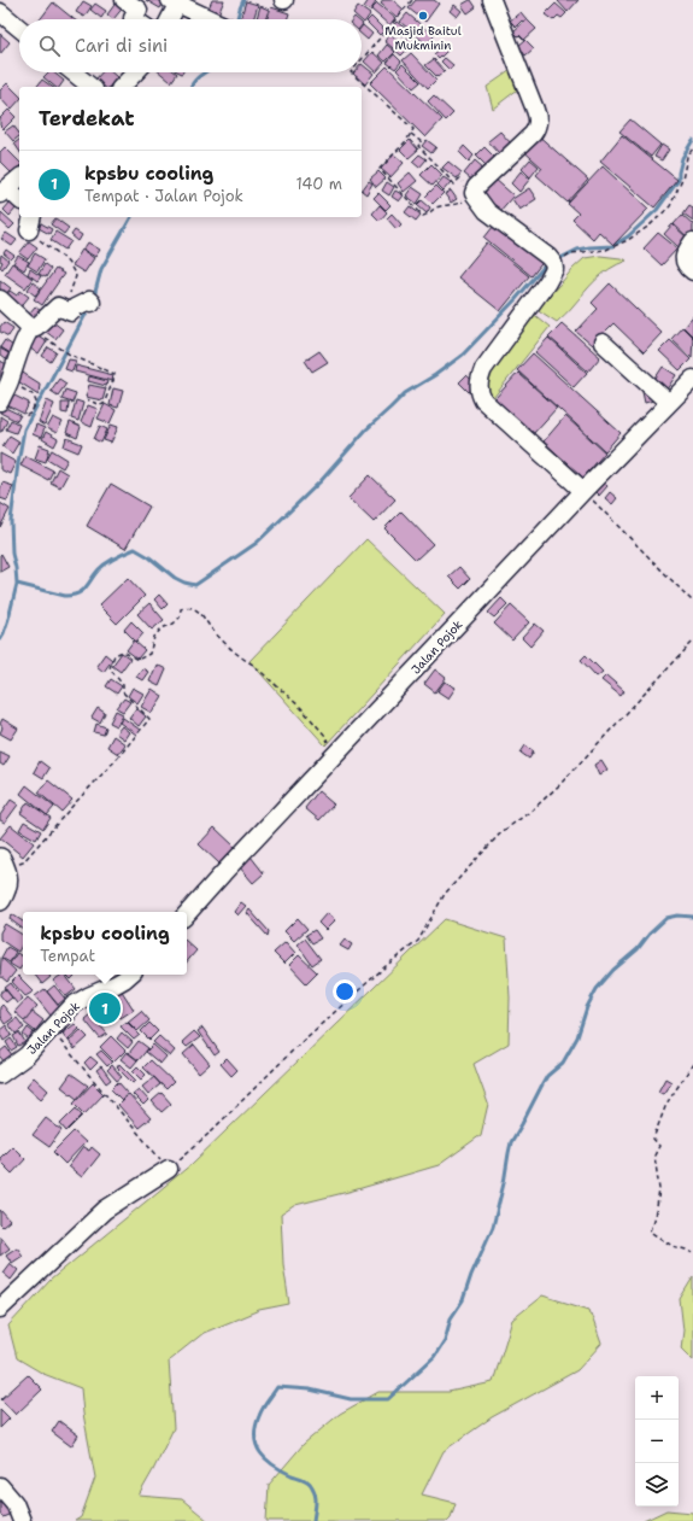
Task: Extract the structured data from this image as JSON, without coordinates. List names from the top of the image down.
{
  "streets": {
    "street": ["Jalan Pojok"]
  },
  "places": ["Masjid Baitul Mukminin"],
  "page": {
    "search": "Cari di sini",
    "heading": "Terdekat",
    "list": [
      {
        "mark": "1",
        "name": "kpsbu cooling",
        "note": "Tempat · Jalan Pojok",
        "value": "140 m"
      }
    ],
    "popup": ["kpsbu cooling", "Tempat"],
    "pins": "1",
    "map_buttons": ["+", "−"]
  }
}
